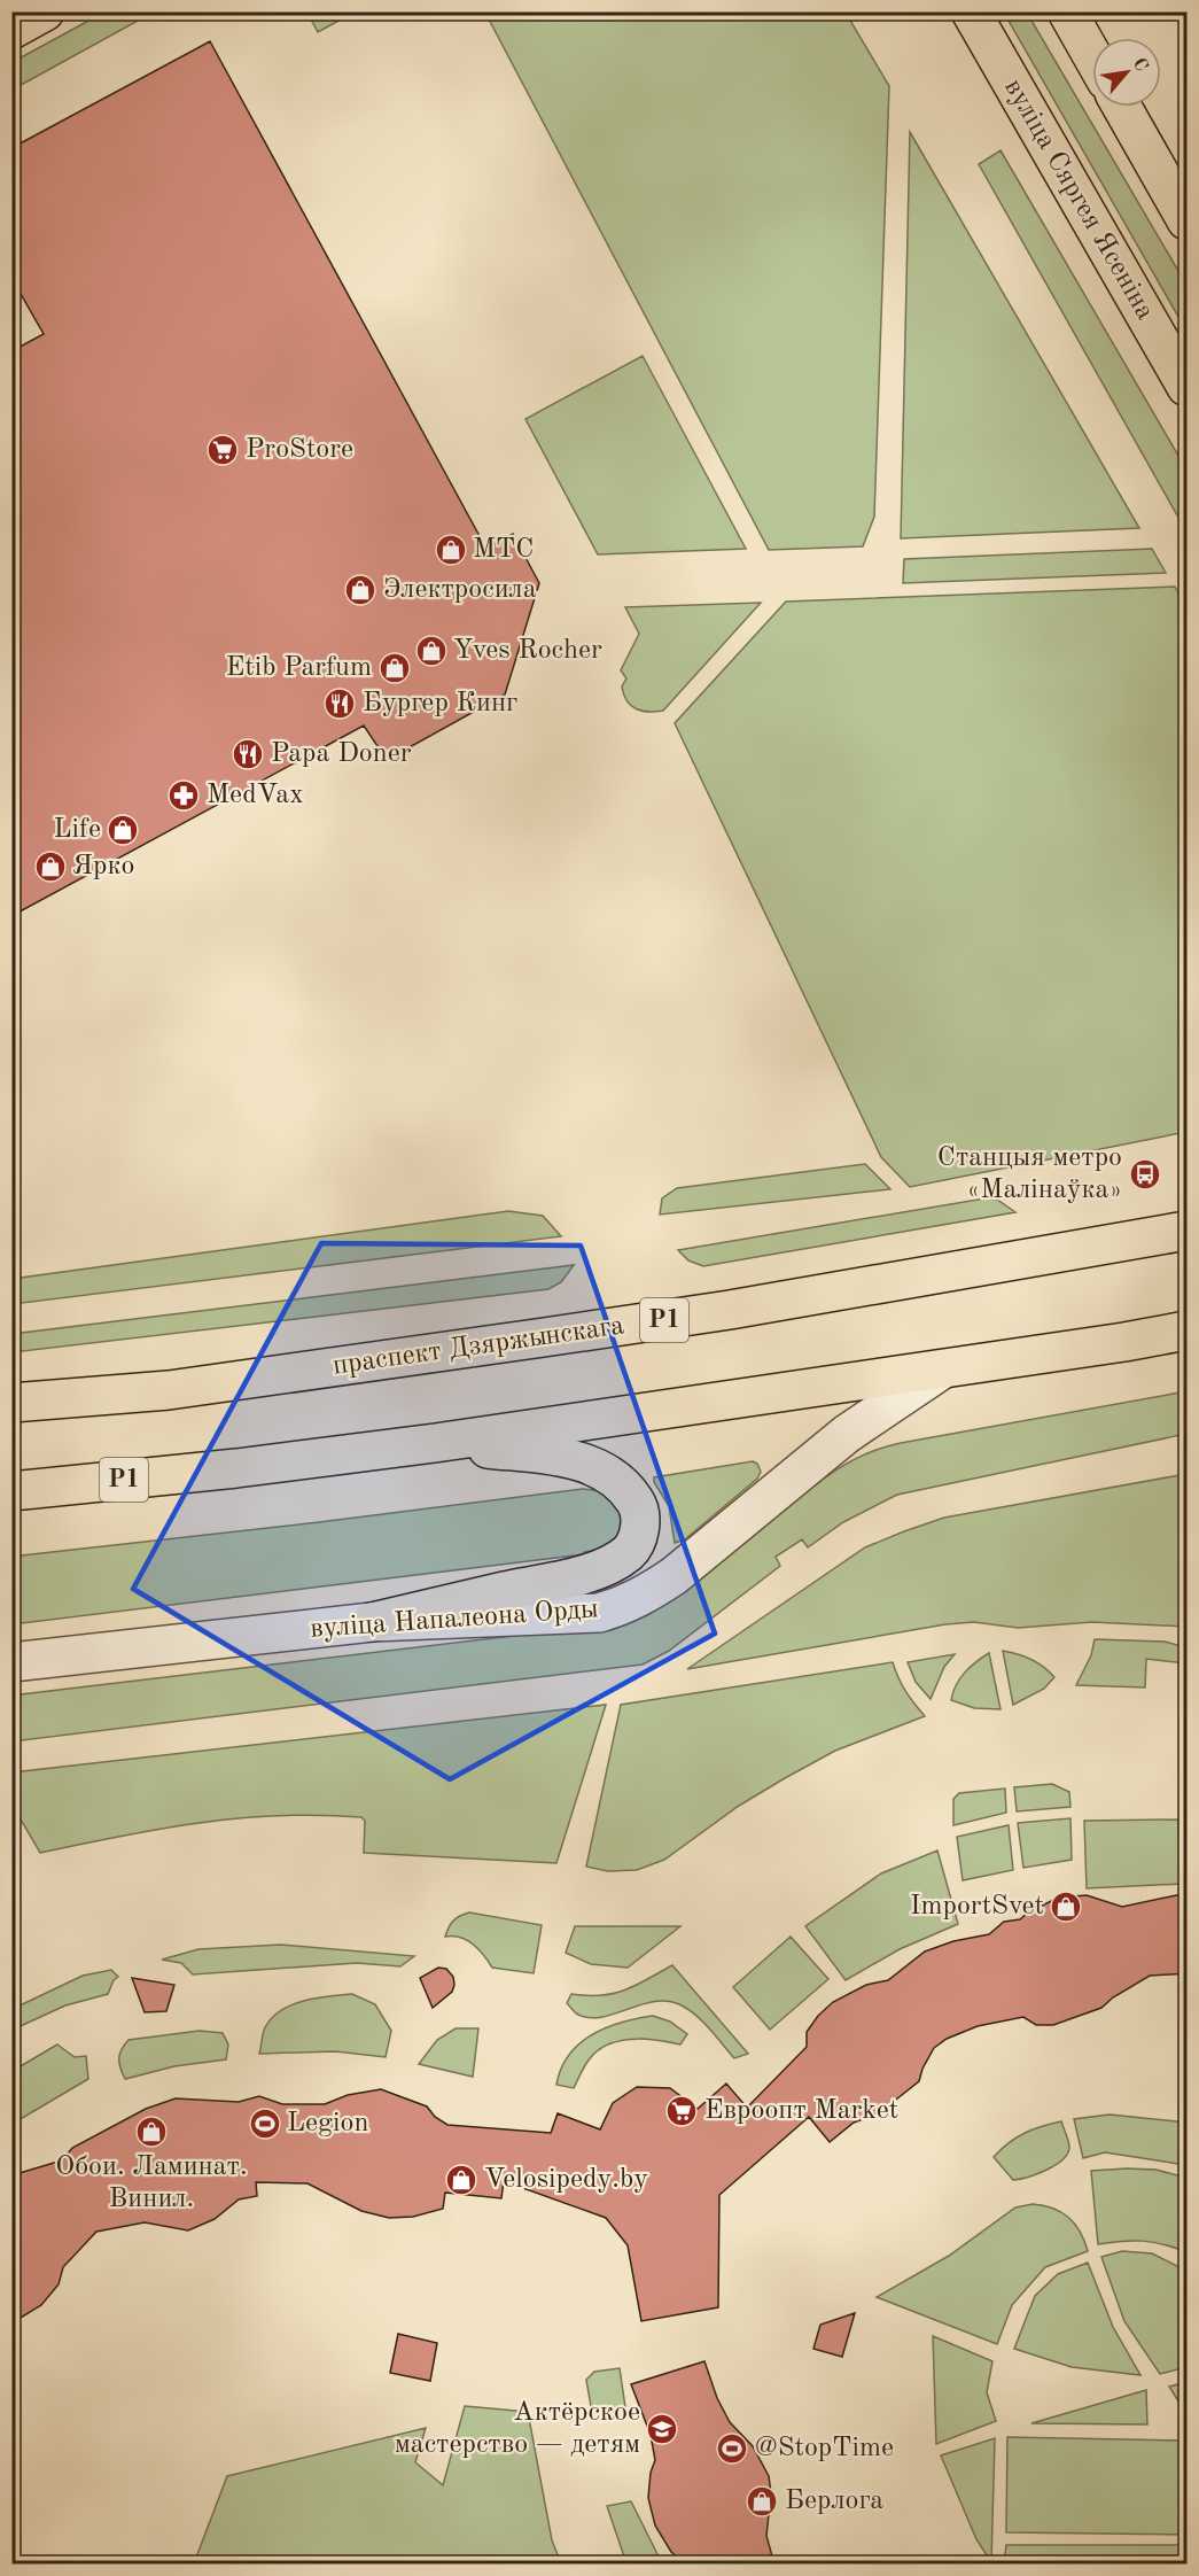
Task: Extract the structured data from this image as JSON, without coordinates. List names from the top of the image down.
{
  "streets": {
    "main road": ["вуліца Сяргея Ясеніна", "Р1", "праспект Дзяржынскага"],
    "street": ["вуліца Напалеона Орды"]
  },
  "crossings": [
    ["Р1", "вуліца Напалеона Орды"]
  ],
  "places": {
    "supermarket": ["ProStore", "Евроопт Market"],
    "shop": [
      "МТС",
      "Электросила",
      "Yves Rocher",
      "Etib Parfum",
      "Life",
      "Ярко",
      "ImportSvet",
      "Обои. Ламинат. Винил.",
      "Velosipedy.by",
      "Берлога"
    ],
    "restaurant": ["Бургер Кинг", "Papa Doner"],
    "pharmacy": ["MedVax"],
    "bus stop": ["Станцыя метро «Малінаўка»"],
    "sports": ["Legion", "@StopTime"],
    "school or university": ["Актёрское мастерство — детям"]
  },
  "north": "top right"
}
